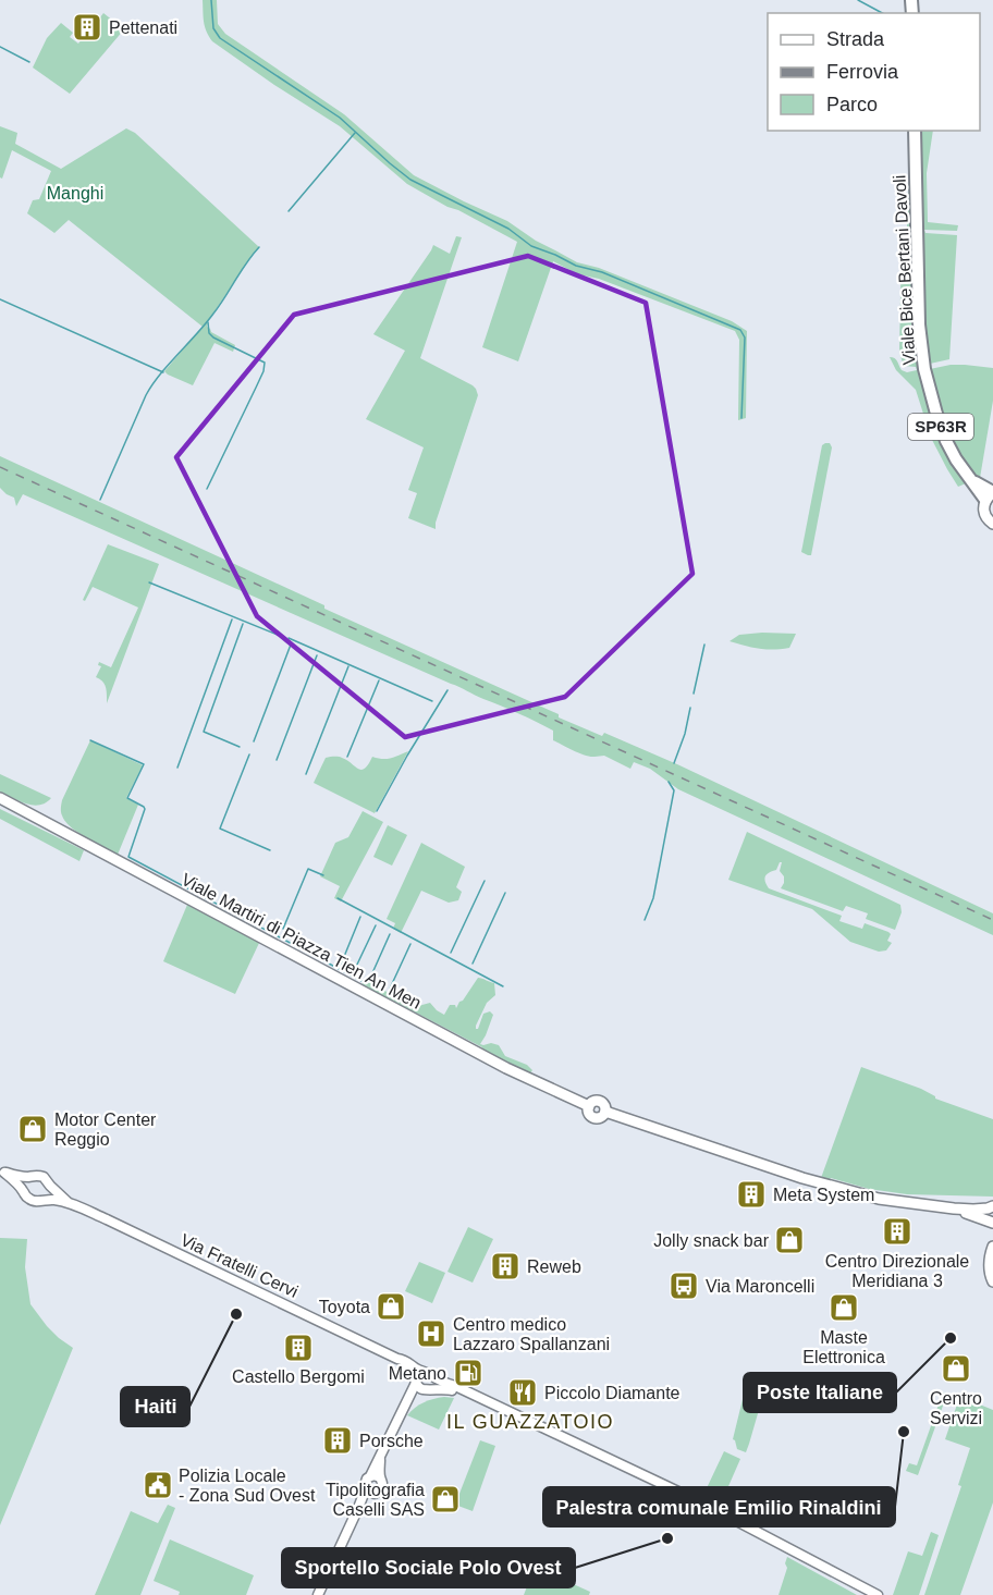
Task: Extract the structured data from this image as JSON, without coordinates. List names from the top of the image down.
{
  "streets": {
    "highway": ["Viale Bice Bertani Davoli", "SP63R"],
    "main road": ["Viale Martiri di Piazza Tien An Men", "Via Fratelli Cervi"]
  },
  "districts": ["IL GUAZZATOIO"],
  "parks": ["Manghi"],
  "places": {
    "building": [
      "Pettenati",
      "Meta System",
      "Centro Direzionale Meridiana 3",
      "Reweb",
      "Castello Bergomi",
      "Porsche"
    ],
    "shop": [
      "Motor Center Reggio",
      "Jolly snack bar",
      "Toyota",
      "Maste Elettronica",
      "Centro Servizi",
      "Tipolitografia Caselli SAS"
    ],
    "bus stop": ["Via Maroncelli"],
    "other": [
      "Haiti",
      "Poste Italiane",
      "Palestra comunale Emilio Rinaldini",
      "Sportello Sociale Polo Ovest"
    ],
    "hospital": ["Centro medico Lazzaro Spallanzani"],
    "fuel station": ["Metano"],
    "restaurant": ["Piccolo Diamante"],
    "public building": ["Polizia Locale - Zona Sud Ovest"]
  },
  "legend": ["Strada", "Ferrovia", "Parco"]
}
